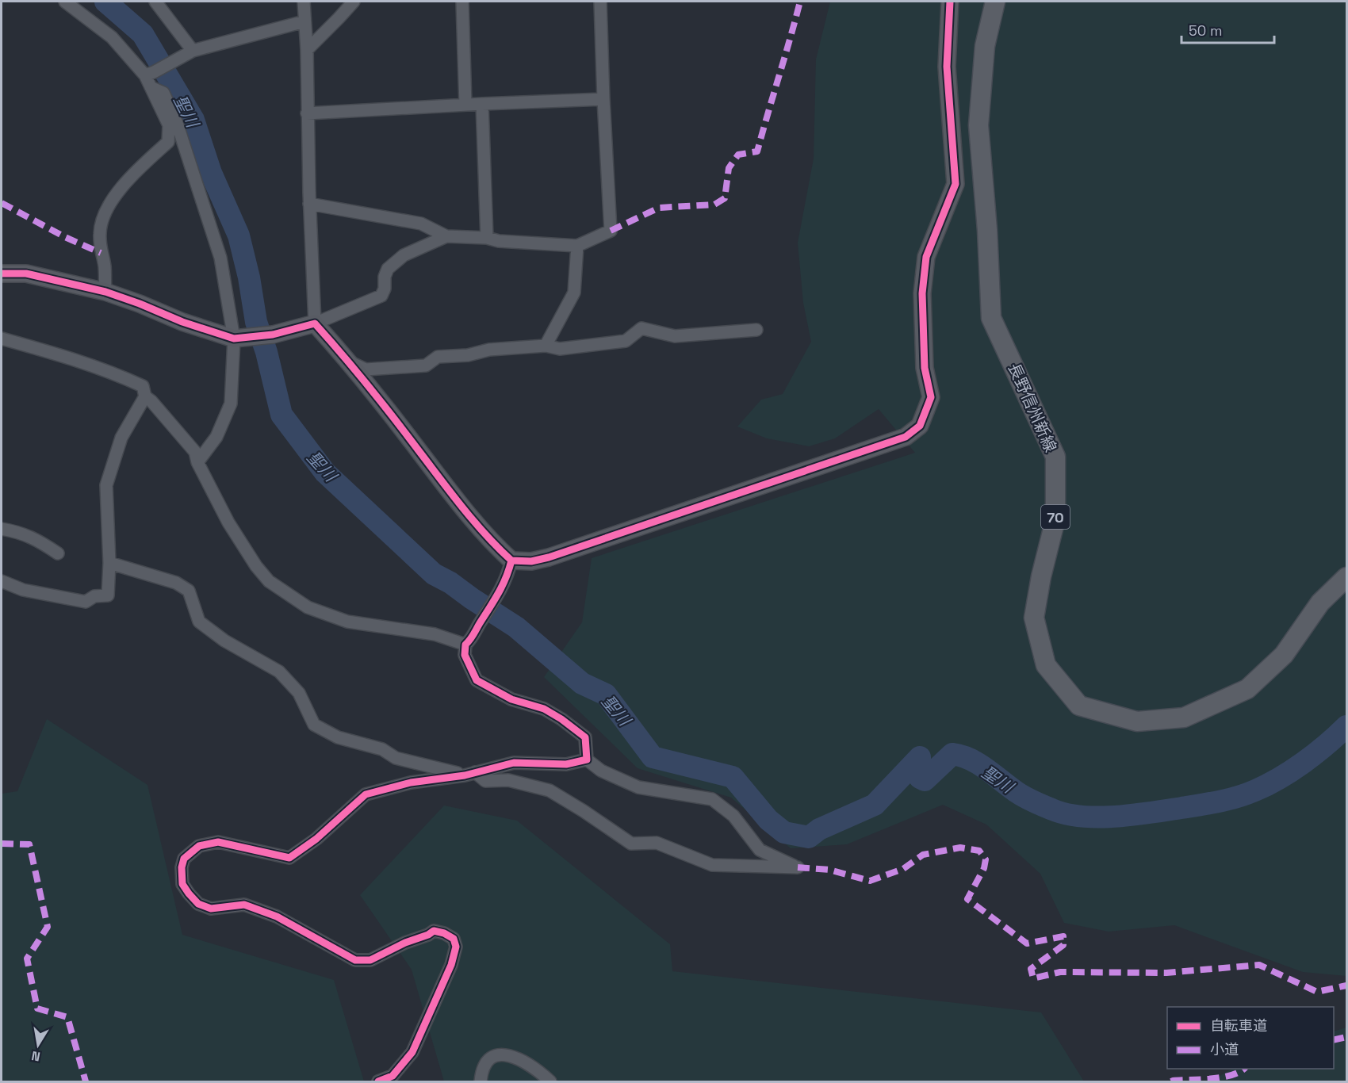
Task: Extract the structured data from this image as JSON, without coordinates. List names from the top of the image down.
{
  "streets": {
    "main road": ["長野信州新線", "70"]
  },
  "water": ["聖川"],
  "legend": ["自転車道", "小道"],
  "scale_bar": "50 m",
  "north": "bottom"
}
